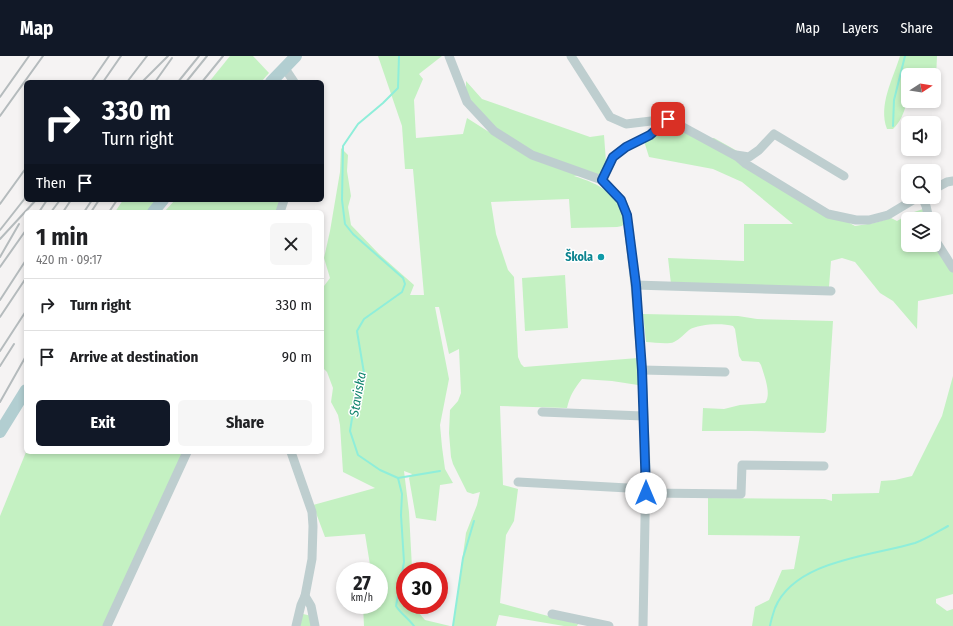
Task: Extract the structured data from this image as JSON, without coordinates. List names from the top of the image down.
{
  "water": ["Staviska"],
  "places": ["Škola"],
  "north": "right",
  "page": {
    "header": "Map",
    "nav": ["Map", "Layers", "Share"],
    "turn": ["330 m", "Turn right"],
    "then": "Then",
    "heading": ["1 min", "420 m · 09:17"],
    "list": [
      {
        "name": "Turn right",
        "value": "330 m"
      },
      {
        "name": "Arrive at destination",
        "value": "90 m"
      }
    ],
    "buttons": ["Exit", "Share"],
    "speed": "27 km/h",
    "limit": "30"
  }
}
